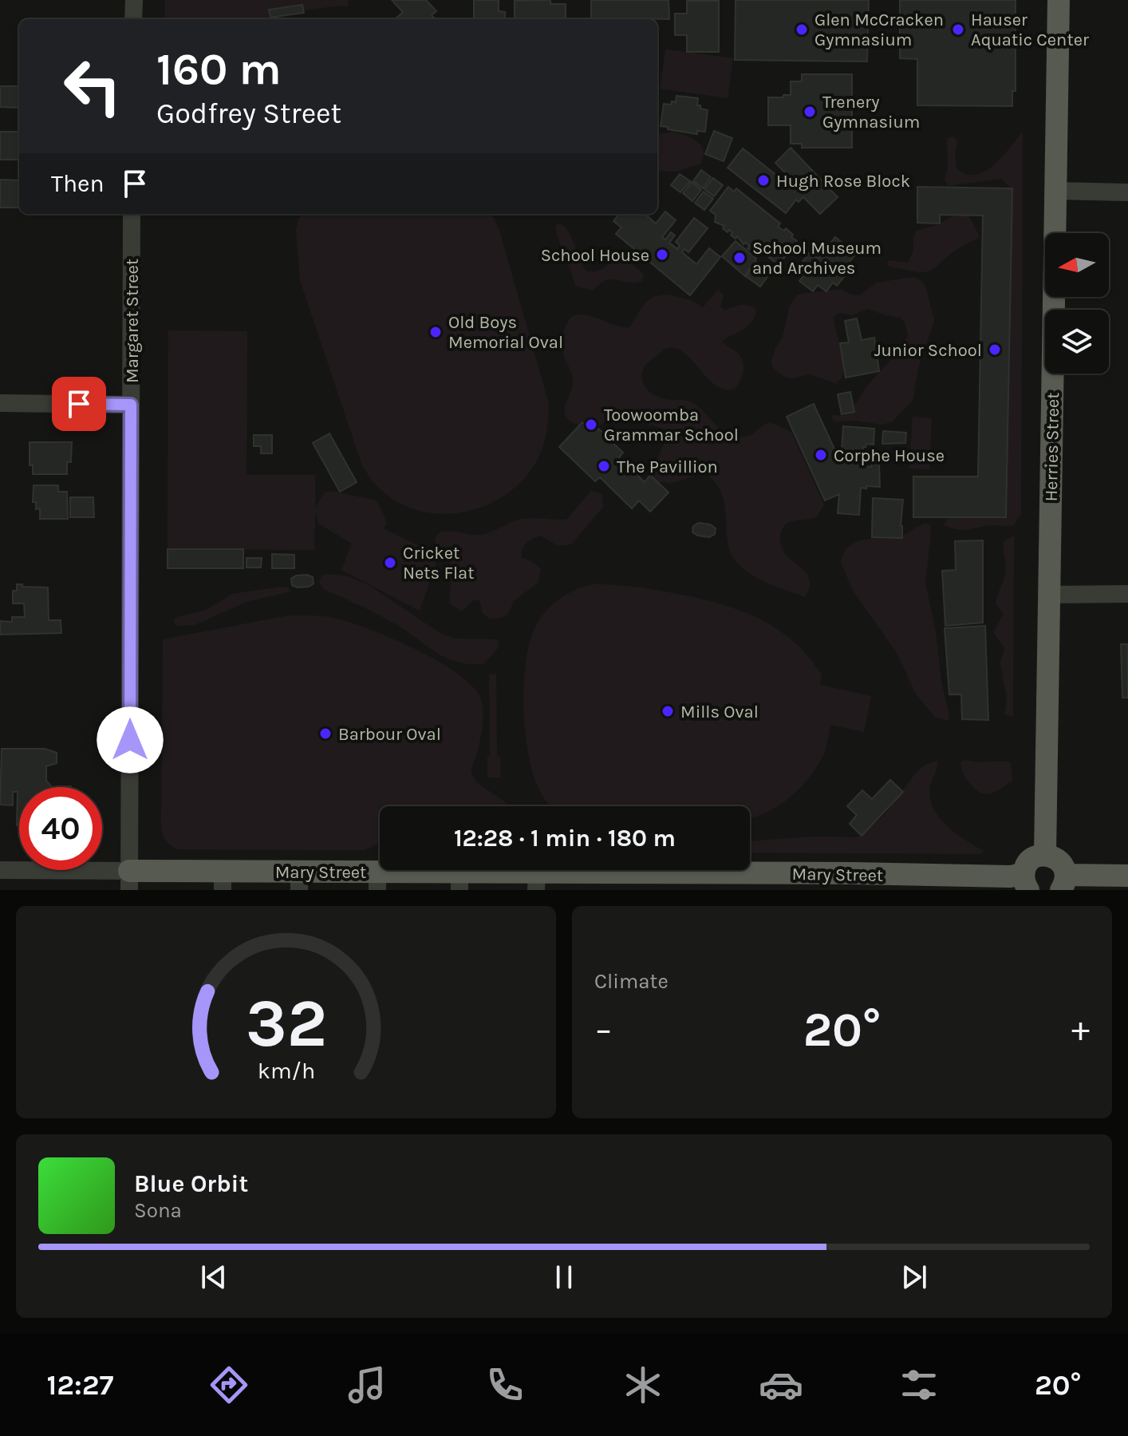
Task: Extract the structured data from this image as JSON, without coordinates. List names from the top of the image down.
{
  "streets": {
    "main road": ["Herries Street", "Mary Street"],
    "street": ["Margaret Street"]
  },
  "crossings": [
    ["Margaret Street", "Mary Street"]
  ],
  "places": [
    "Glen McCracken Gymnasium",
    "Hauser Aquatic Center",
    "Trenery Gymnasium",
    "Hugh Rose Block",
    "School House",
    "School Museum and Archives",
    "Old Boys Memorial Oval",
    "Junior School",
    "Toowoomba Grammar School",
    "Corphe House",
    "The Pavillion",
    "Cricket Nets Flat",
    "Mills Oval",
    "Barbour Oval"
  ],
  "north": "left",
  "page": {
    "turn": ["160 m", "Godfrey Street"],
    "then": "Then",
    "limit": "40",
    "trip": "12:28 · 1 min · 180 m",
    "tile": "Climate",
    "heat": ["−", "20°", "+"],
    "song": ["Blue Orbit", "Sona"],
    "tabs": ["12:27", "20°"],
    "gauge": ["32", "km/h"]
  }
}
